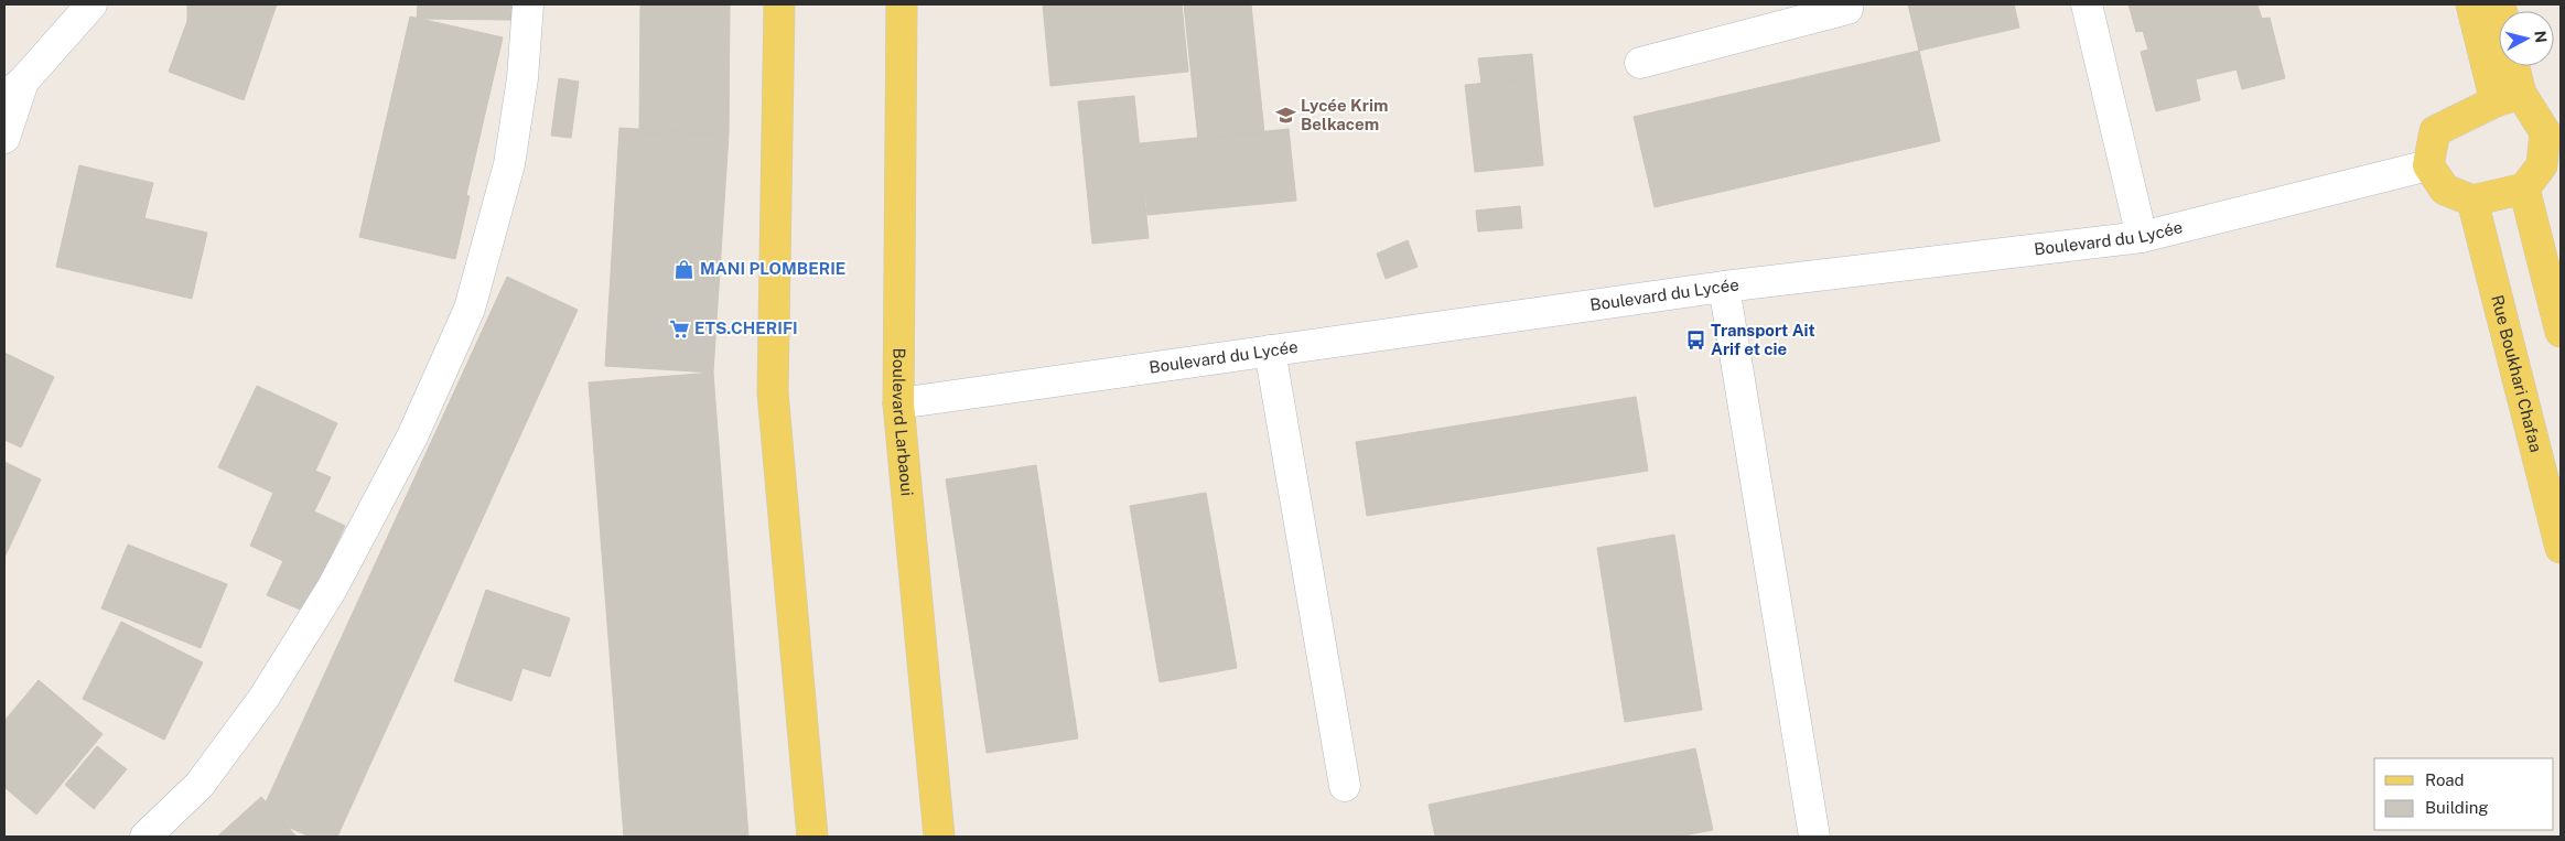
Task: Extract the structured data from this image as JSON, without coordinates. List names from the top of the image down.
{
  "streets": {
    "main road": ["Rue Boukhari Chafaa", "Boulevard Larbaoui"],
    "street": ["Boulevard du Lycée"]
  },
  "crossings": [
    ["Boulevard du Lycée", "Rue Boukhari Chafaa"],
    ["Boulevard du Lycée", "Boulevard Larbaoui"]
  ],
  "places": {
    "school or university": ["Lycée Krim Belkacem"],
    "shop": ["MANI PLOMBERIE"],
    "supermarket": ["ETS.CHERIFI"],
    "bus stop": ["Transport Ait Arif et cie"]
  },
  "legend": ["Road", "Building"],
  "north": "right"
}
